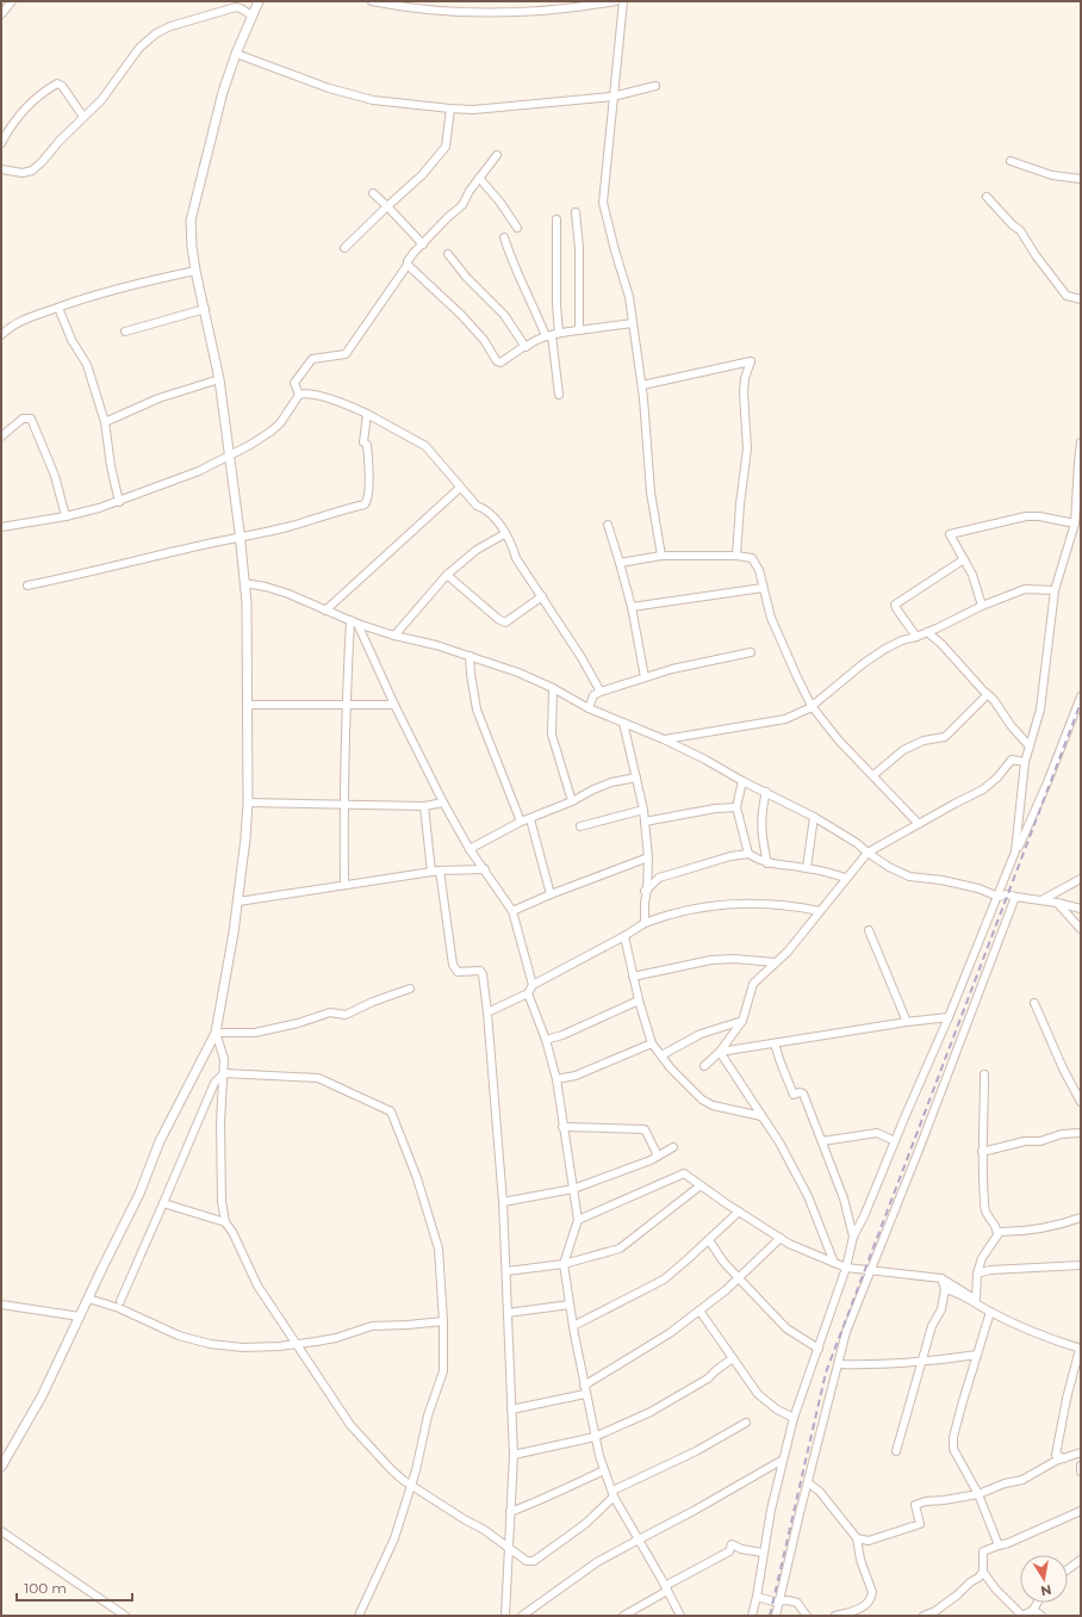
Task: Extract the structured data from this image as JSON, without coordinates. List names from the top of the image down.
{
  "scale_bar": "100 m",
  "north": "bottom"
}
